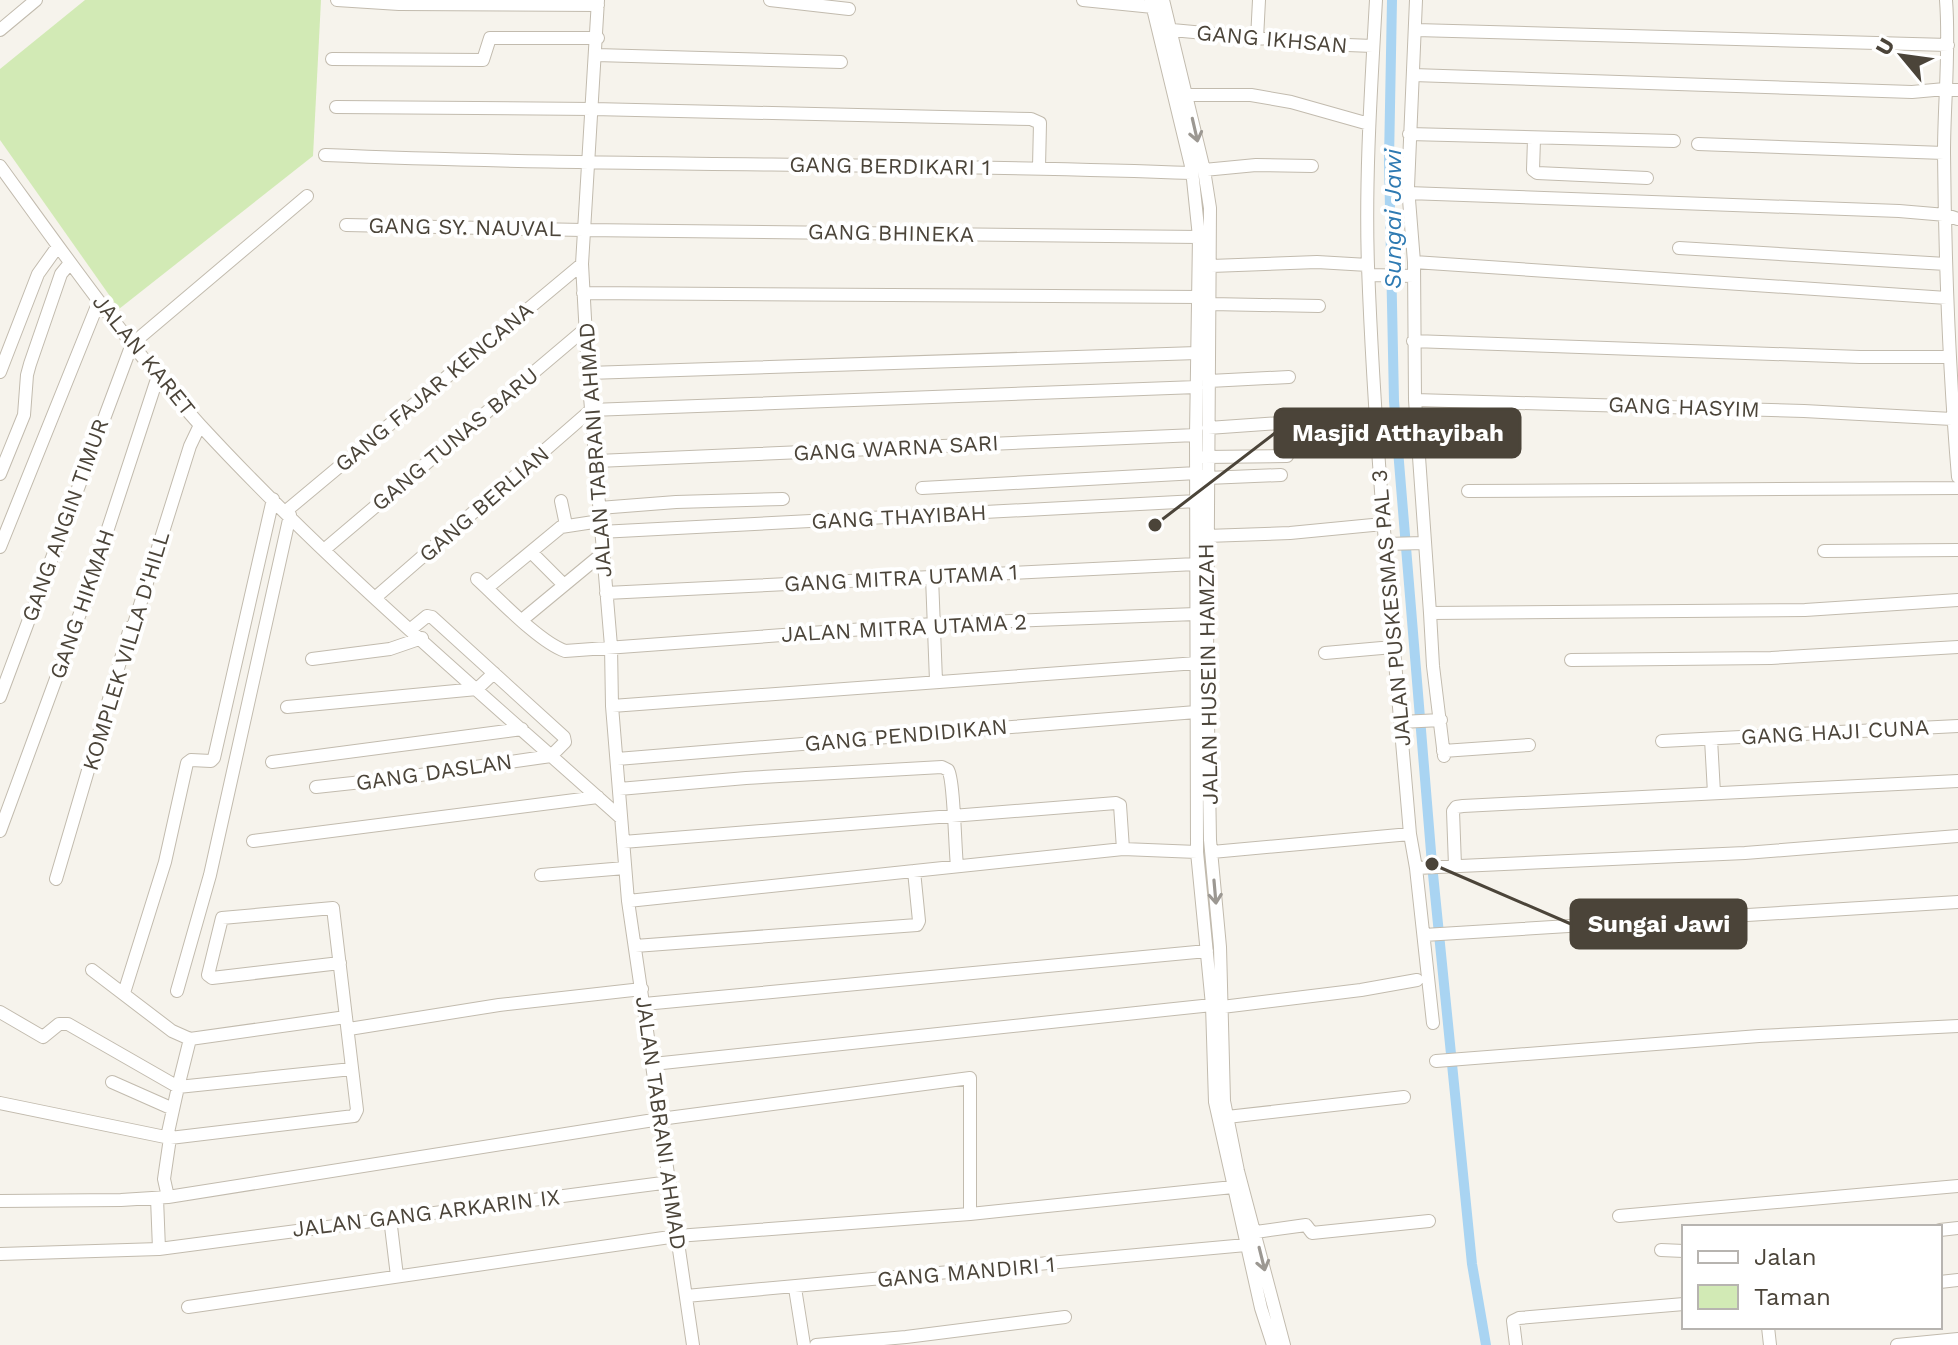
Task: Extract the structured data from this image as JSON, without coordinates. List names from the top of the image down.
{
  "streets": {
    "street": [
      "GANG IKHSAN",
      "GANG BERDIKARI 1",
      "GANG SY. NAUVAL",
      "GANG BHINEKA",
      "JALAN KARET",
      "GANG FAJAR KENCANA",
      "GANG HASYIM",
      "GANG TUNAS BARU",
      "GANG WARNA SARI",
      "JALAN TABRANI AHMAD",
      "GANG BERLIAN",
      "GANG THAYIBAH",
      "GANG ANGIN TIMUR",
      "GANG MITRA UTAMA 1",
      "GANG HIKMAH",
      "JALAN PUSKESMAS PAL 3",
      "JALAN MITRA UTAMA 2",
      "KOMPLEK VILLA D'HILL",
      "JALAN HUSEIN HAMZAH",
      "GANG HAJI CUNA",
      "GANG PENDIDIKAN",
      "GANG DASLAN",
      "JALAN GANG ARKARIN IX",
      "GANG MANDIRI 1"
    ]
  },
  "crossings": [
    ["GANG IKHSAN", "JALAN PUSKESMAS PAL 3"],
    ["GANG IKHSAN", "JALAN HUSEIN HAMZAH"],
    ["GANG BERDIKARI 1", "JALAN TABRANI AHMAD"],
    ["GANG BERDIKARI 1", "JALAN HUSEIN HAMZAH"],
    ["GANG SY. NAUVAL", "GANG BHINEKA"],
    ["GANG SY. NAUVAL", "JALAN TABRANI AHMAD"],
    ["GANG BHINEKA", "JALAN TABRANI AHMAD"],
    ["GANG BHINEKA", "JALAN HUSEIN HAMZAH"],
    ["JALAN KARET", "GANG FAJAR KENCANA"],
    ["JALAN KARET", "GANG TUNAS BARU"],
    ["JALAN KARET", "JALAN TABRANI AHMAD"],
    ["JALAN KARET", "GANG BERLIAN"],
    ["JALAN KARET", "GANG ANGIN TIMUR"],
    ["JALAN KARET", "GANG HIKMAH"],
    ["JALAN KARET", "KOMPLEK VILLA D'HILL"],
    ["JALAN KARET", "GANG DASLAN"],
    ["GANG FAJAR KENCANA", "JALAN TABRANI AHMAD"],
    ["GANG TUNAS BARU", "JALAN TABRANI AHMAD"],
    ["GANG WARNA SARI", "JALAN TABRANI AHMAD"],
    ["GANG WARNA SARI", "JALAN HUSEIN HAMZAH"],
    ["JALAN TABRANI AHMAD", "GANG BERLIAN"],
    ["JALAN TABRANI AHMAD", "GANG THAYIBAH"],
    ["JALAN TABRANI AHMAD", "GANG MITRA UTAMA 1"],
    ["JALAN TABRANI AHMAD", "JALAN MITRA UTAMA 2"],
    ["JALAN TABRANI AHMAD", "GANG PENDIDIKAN"],
    ["JALAN TABRANI AHMAD", "JALAN GANG ARKARIN IX"],
    ["JALAN TABRANI AHMAD", "GANG MANDIRI 1"],
    ["GANG THAYIBAH", "JALAN HUSEIN HAMZAH"],
    ["GANG MITRA UTAMA 1", "JALAN HUSEIN HAMZAH"],
    ["JALAN MITRA UTAMA 2", "JALAN HUSEIN HAMZAH"],
    ["JALAN HUSEIN HAMZAH", "GANG PENDIDIKAN"],
    ["JALAN HUSEIN HAMZAH", "GANG MANDIRI 1"]
  ],
  "water": ["Sungai Jawi"],
  "places": ["Masjid Atthayibah", "Sungai Jawi"],
  "legend": ["Jalan", "Taman"],
  "north": "top left"
}
